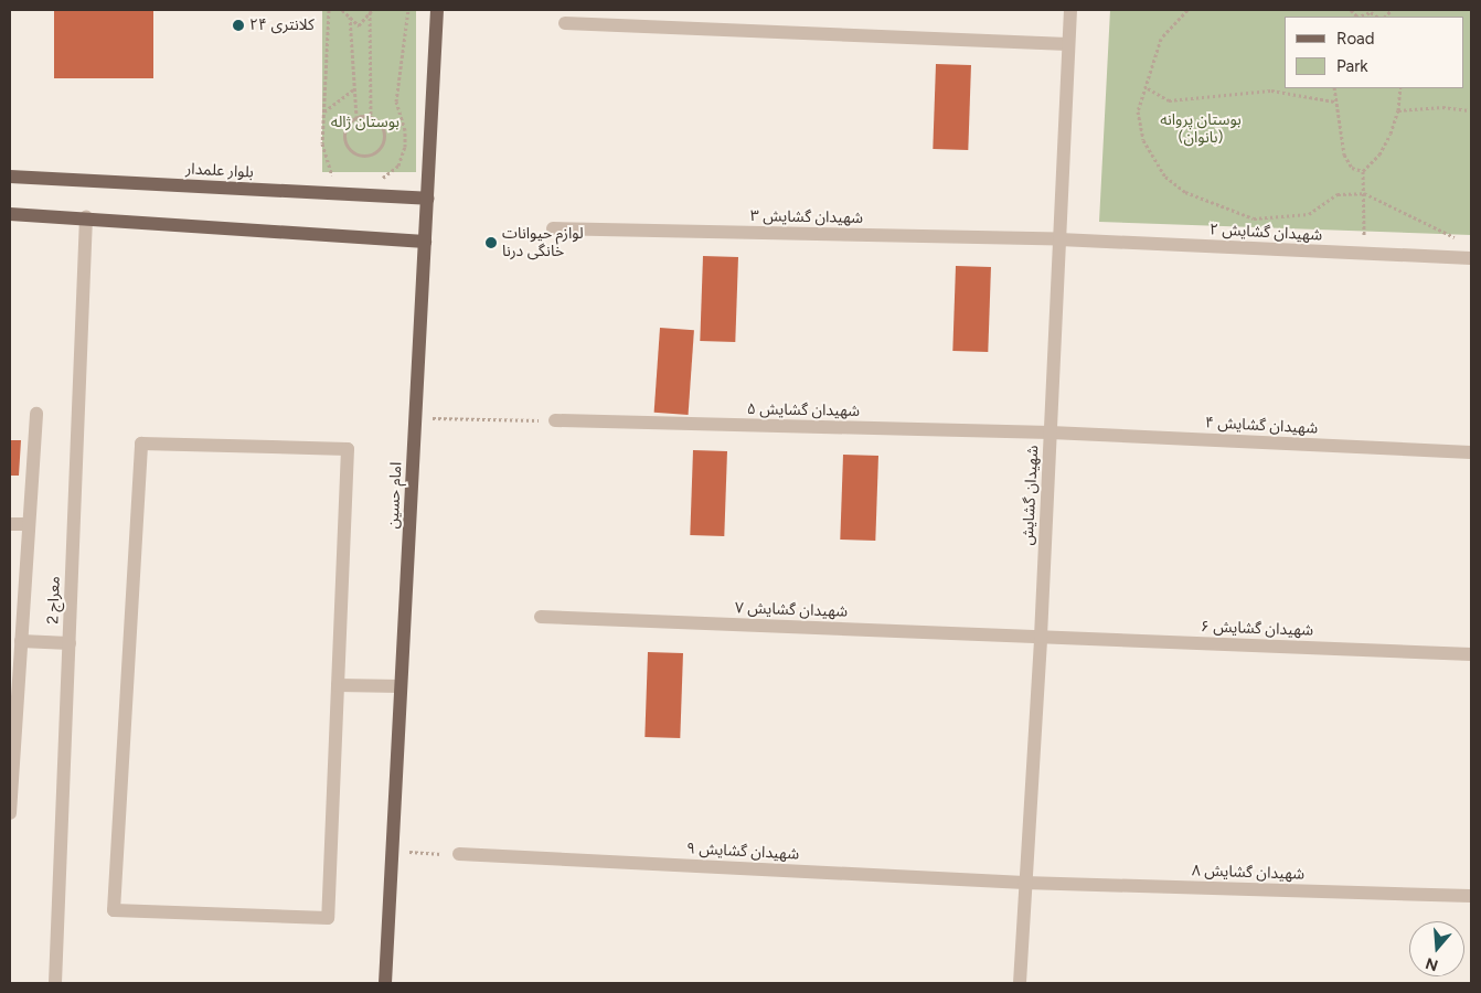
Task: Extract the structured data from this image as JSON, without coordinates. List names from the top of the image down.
{
  "streets": {
    "main road": ["بلوار علمدار", "امام حسین"],
    "street": [
      "شهیدان گشایش ۳",
      "شهیدان گشایش ۲",
      "شهیدان گشایش ۵",
      "شهیدان گشایش ۴",
      "شهیدان گشایش",
      "معراج 2",
      "شهیدان گشایش ۷",
      "شهیدان گشایش ۶",
      "شهیدان گشایش ۹",
      "شهیدان گشایش ۸"
    ]
  },
  "crossings": [
    ["بلوار علمدار", "امام حسین"],
    ["شهیدان گشایش ۳", "شهیدان گشایش ۲"],
    ["شهیدان گشایش ۳", "شهیدان گشایش"],
    ["شهیدان گشایش ۲", "شهیدان گشایش"],
    ["شهیدان گشایش ۵", "شهیدان گشایش ۴"],
    ["شهیدان گشایش ۵", "شهیدان گشایش"],
    ["شهیدان گشایش ۴", "شهیدان گشایش"],
    ["شهیدان گشایش", "شهیدان گشایش ۷"],
    ["شهیدان گشایش", "شهیدان گشایش ۶"],
    ["شهیدان گشایش", "شهیدان گشایش ۹"],
    ["شهیدان گشایش", "شهیدان گشایش ۸"],
    ["شهیدان گشایش ۷", "شهیدان گشایش ۶"],
    ["شهیدان گشایش ۹", "شهیدان گشایش ۸"]
  ],
  "parks": ["بوستان پروانه (بانوان)", "بوستان ژاله"],
  "places": ["کلانتری ۲۴", "لوازم حیوانات خانگی درنا"],
  "legend": ["Road", "Park"],
  "north": "bottom"
}
